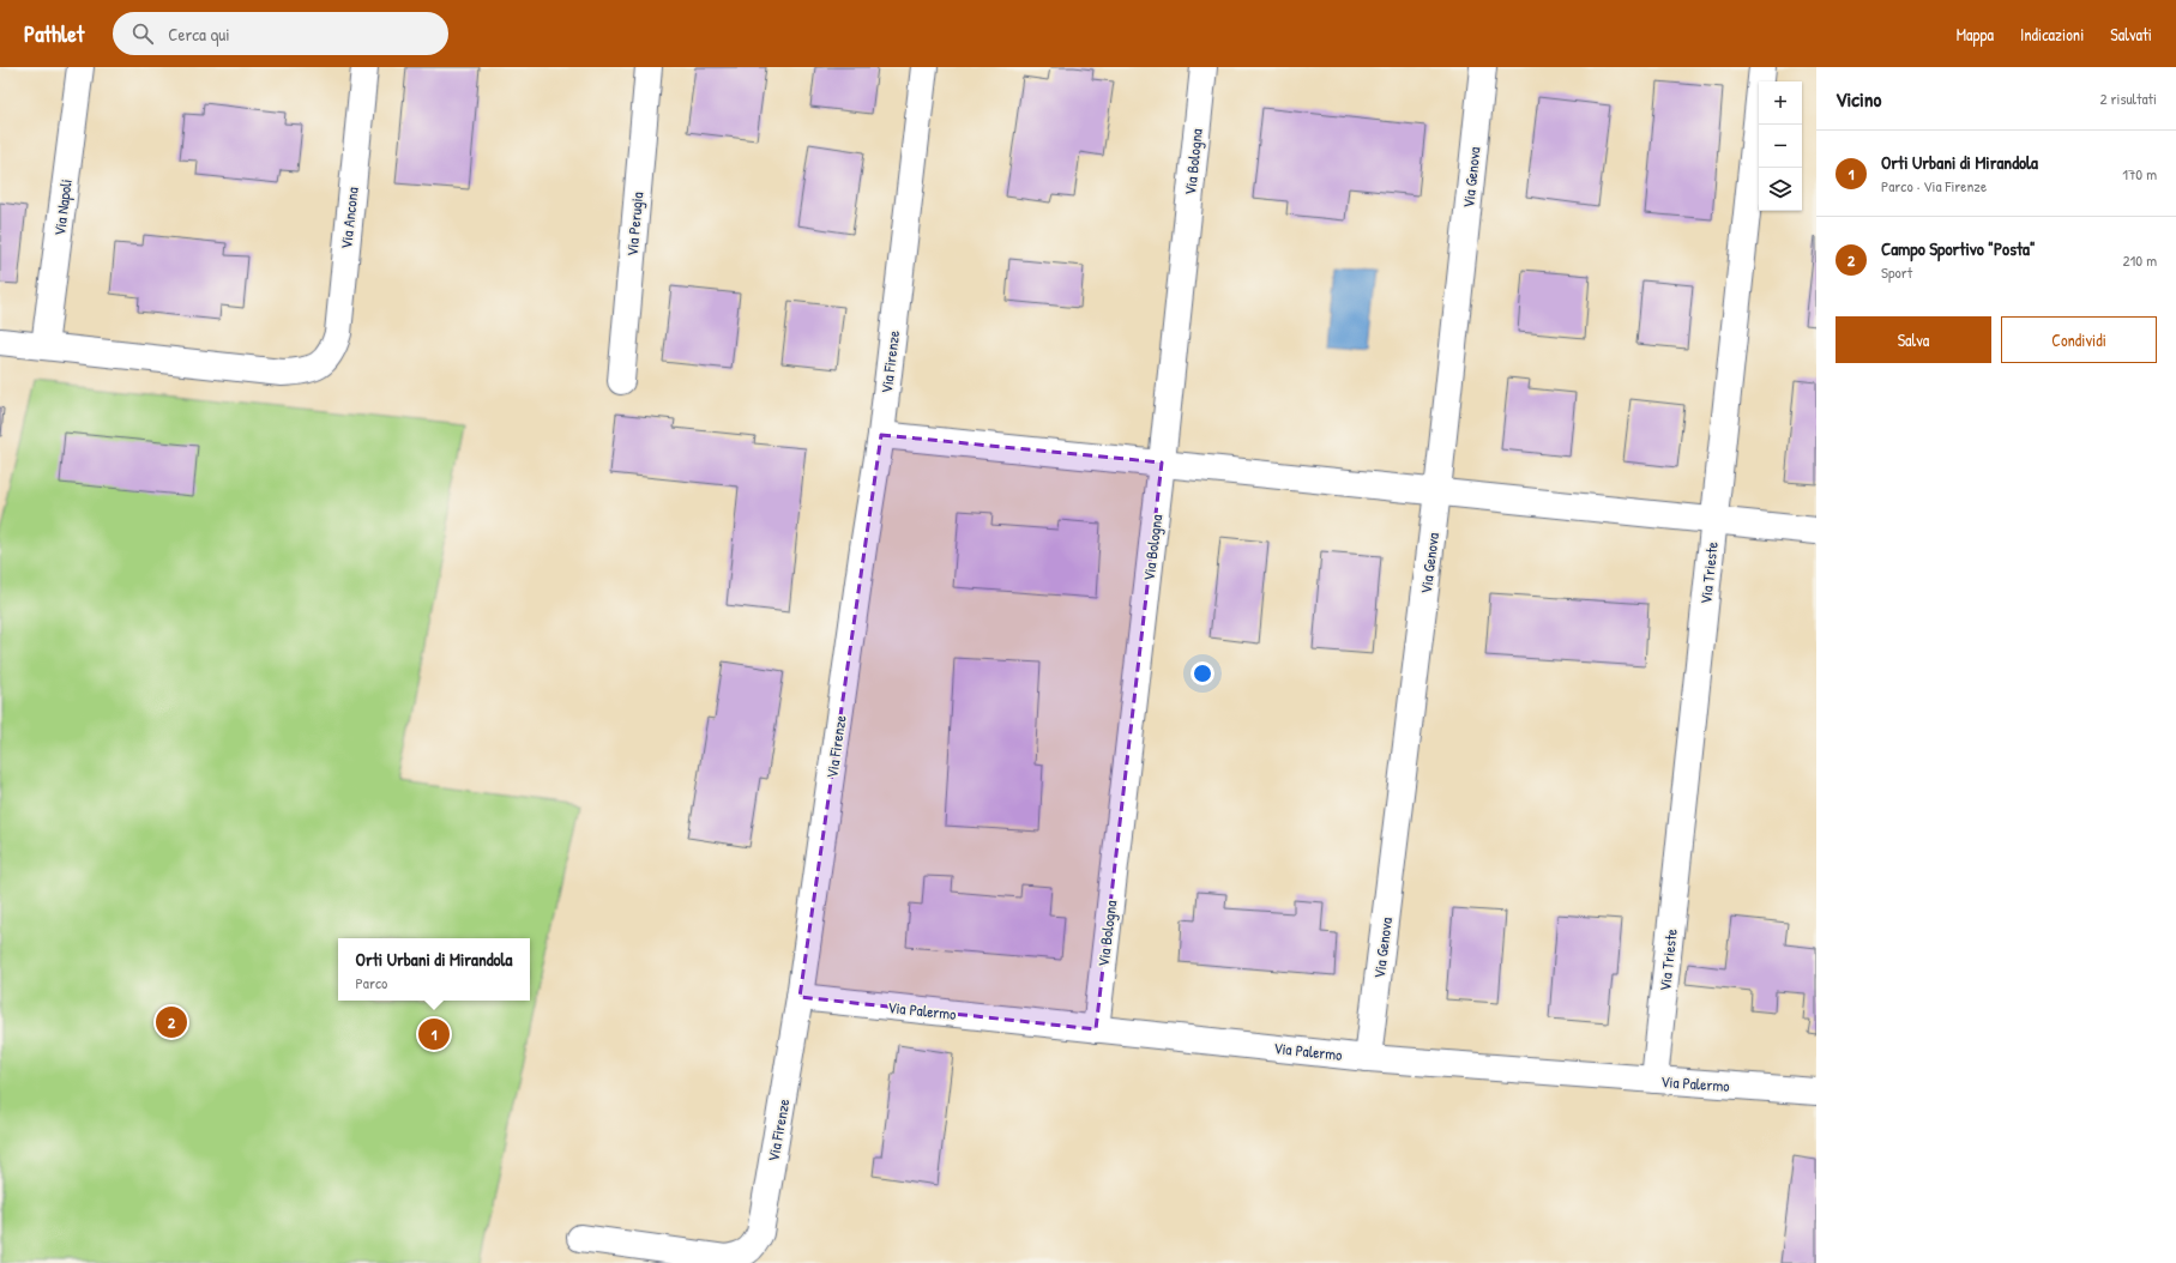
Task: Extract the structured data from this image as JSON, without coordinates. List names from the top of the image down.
{
  "streets": {
    "street": [
      "Via Bologna",
      "Via Genova",
      "Via Napoli",
      "Via Ancona",
      "Via Perugia",
      "Via Firenze",
      "Via Trieste",
      "Via Palermo"
    ]
  },
  "crossings": [
    ["Via Bologna", "Via Palermo"],
    ["Via Genova", "Via Palermo"],
    ["Via Napoli", "Via Ancona"],
    ["Via Firenze", "Via Palermo"],
    ["Via Trieste", "Via Palermo"]
  ],
  "page": {
    "header": "Pathlet",
    "search": "Cerca qui",
    "nav": ["Mappa", "Indicazioni", "Salvati"],
    "heading": ["Vicino", "2 risultati"],
    "map_buttons": ["+", "−"],
    "list": [
      {
        "mark": "1",
        "name": "Orti Urbani di Mirandola",
        "note": "Parco · Via Firenze",
        "value": "170 m"
      },
      {
        "mark": "2",
        "name": "Campo Sportivo \"Posta\"",
        "note": "Sport",
        "value": "210 m"
      }
    ],
    "buttons": ["Salva", "Condividi"],
    "popup": ["Orti Urbani di Mirandola", "Parco"],
    "pins": ["2", "1"]
  }
}
